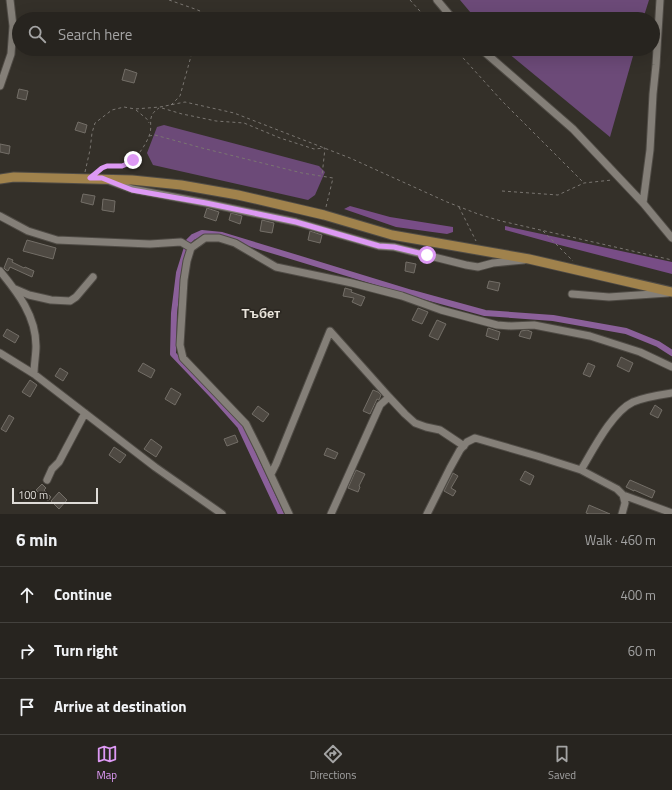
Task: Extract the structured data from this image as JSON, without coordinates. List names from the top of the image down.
{
  "districts": ["Тъбет"],
  "scale_bar": "100 m",
  "page": {
    "search": "Search here",
    "scale": "100 m",
    "heading": ["6 min", "Walk · 460 m"],
    "list": [
      ["Continue", "400 m"],
      ["Turn right", "60 m"],
      "Arrive at destination"
    ],
    "nav": ["Map", "Directions", "Saved"]
  }
}
